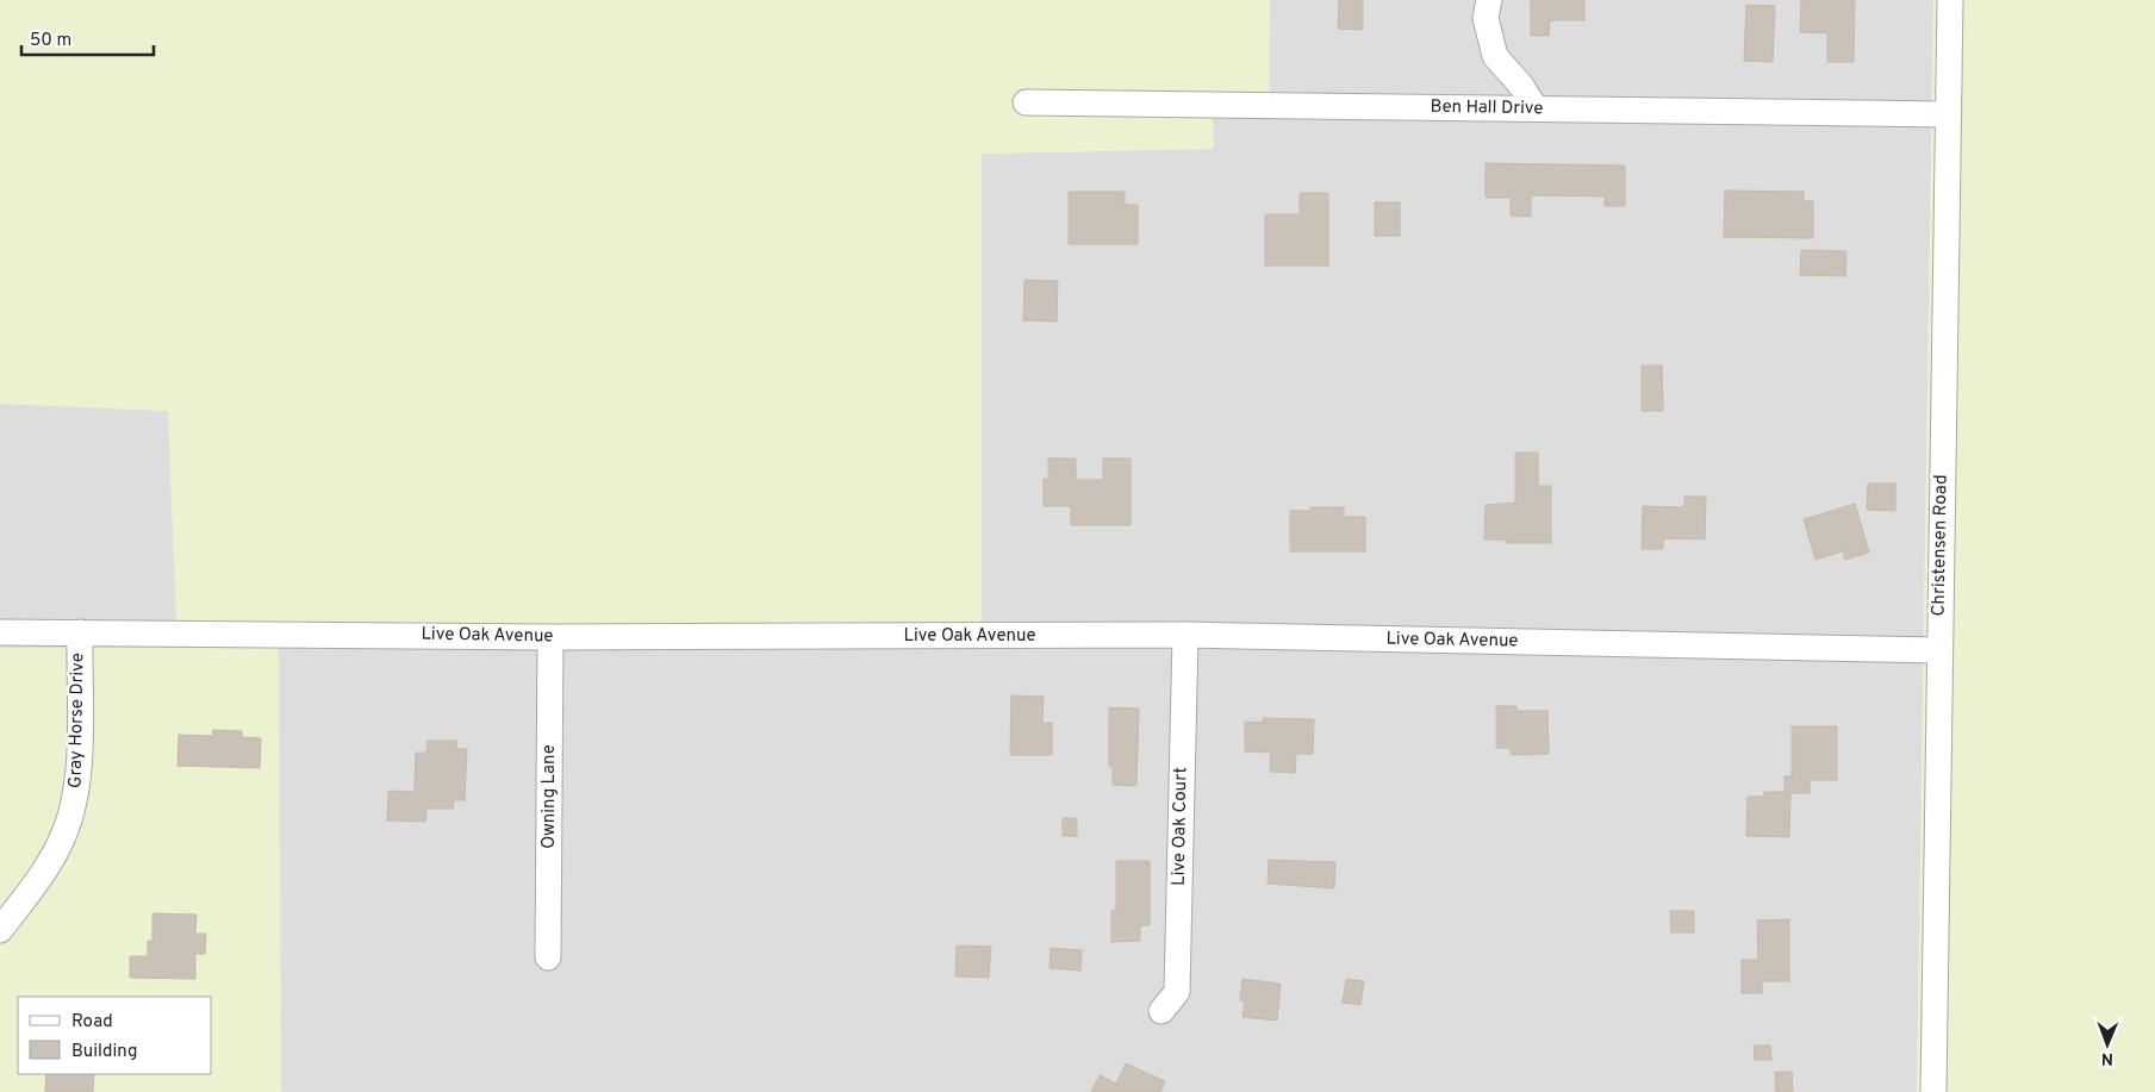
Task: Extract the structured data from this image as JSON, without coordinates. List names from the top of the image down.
{
  "streets": {
    "street": [
      "Ben Hall Drive",
      "Christensen Road",
      "Live Oak Avenue",
      "Gray Horse Drive",
      "Owning Lane",
      "Live Oak Court"
    ]
  },
  "crossings": [
    ["Ben Hall Drive", "Christensen Road"],
    ["Christensen Road", "Live Oak Avenue"],
    ["Live Oak Avenue", "Gray Horse Drive"],
    ["Live Oak Avenue", "Owning Lane"],
    ["Live Oak Avenue", "Live Oak Court"]
  ],
  "legend": ["Road", "Building"],
  "scale_bar": "50 m",
  "north": "bottom"
}
